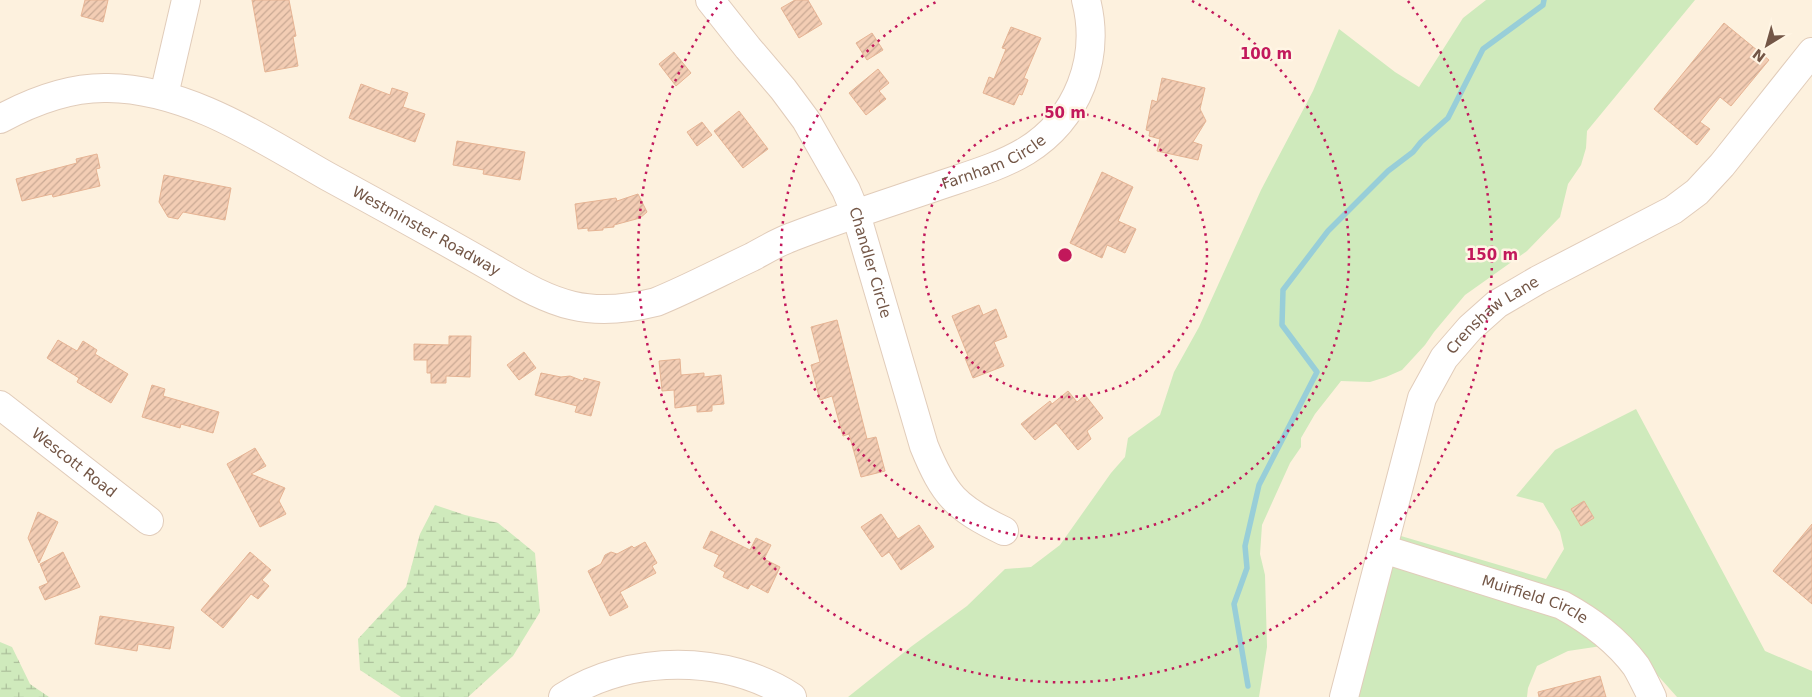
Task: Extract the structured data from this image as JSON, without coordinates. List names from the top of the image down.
{
  "streets": {
    "street": [
      "Farnham Circle",
      "Westminster Roadway",
      "Chandler Circle",
      "Crenshaw Lane",
      "Wescott Road",
      "Muirfield Circle"
    ]
  },
  "crossings": [
    ["Farnham Circle", "Westminster Roadway"],
    ["Farnham Circle", "Chandler Circle"],
    ["Westminster Roadway", "Chandler Circle"],
    ["Crenshaw Lane", "Muirfield Circle"]
  ],
  "north": "bottom left",
  "rings": ["100 m", "50 m", "150 m"]
}
